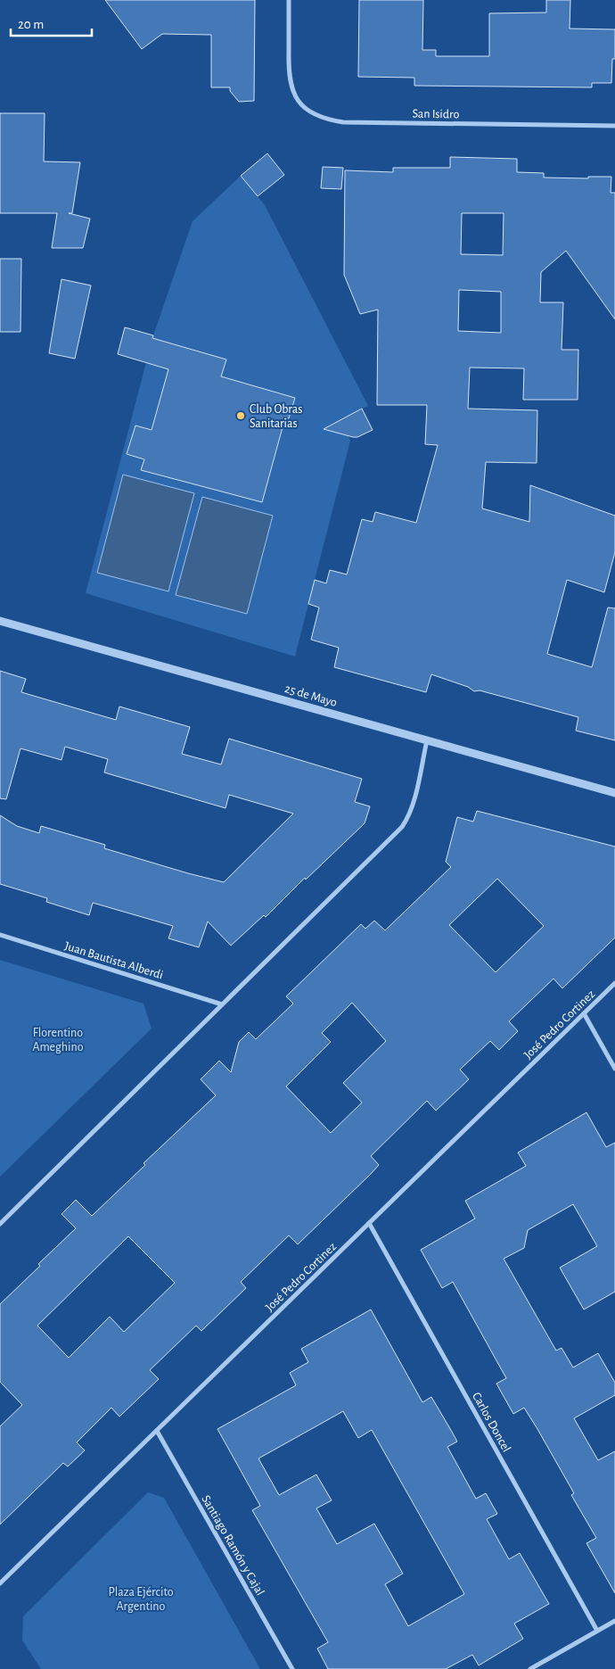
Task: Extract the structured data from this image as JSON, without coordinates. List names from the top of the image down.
{
  "streets": {
    "street": [
      "San Isidro",
      "25 de Mayo",
      "Juan Bautista Alberdi",
      "José Pedro Cortinez",
      "Carlos Doncel",
      "Santiago Ramón y Cajal"
    ]
  },
  "crossings": [
    ["José Pedro Cortinez", "Carlos Doncel"],
    ["José Pedro Cortinez", "Santiago Ramón y Cajal"]
  ],
  "parks": ["Florentino Ameghino", "Plaza Ejército Argentino"],
  "places": ["Club Obras Sanitarias"],
  "scale_bar": "20 m"
}
